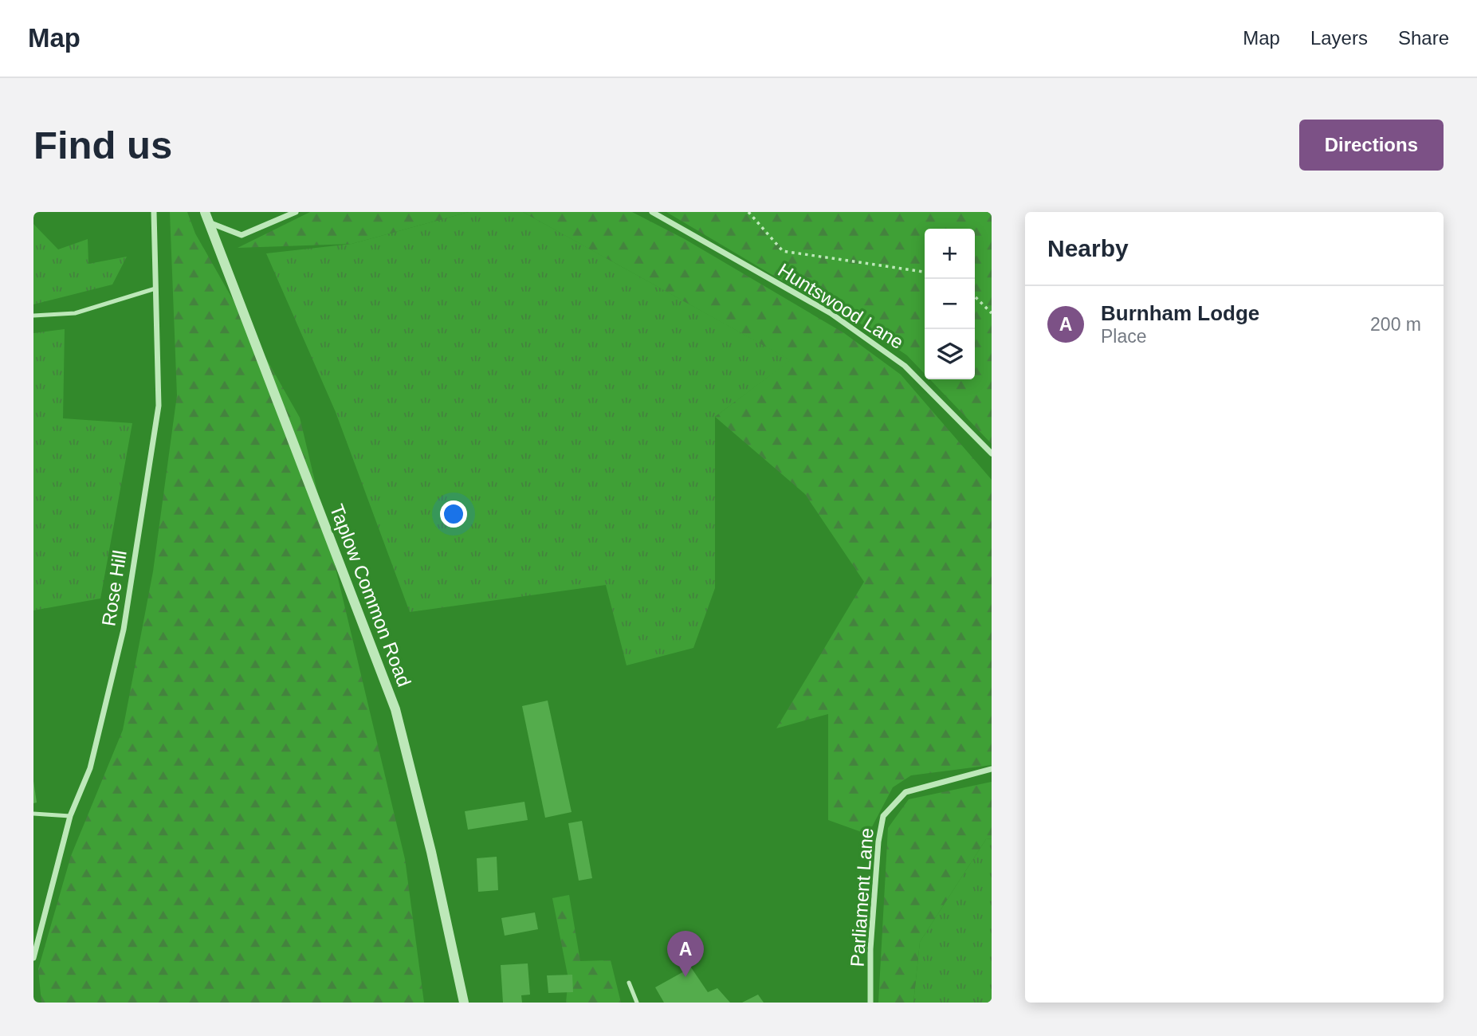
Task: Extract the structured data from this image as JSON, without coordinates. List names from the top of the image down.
{
  "streets": {
    "street": [
      "Huntswood Lane",
      "Rose Hill",
      "Taplow Common Road",
      "Parliament Lane"
    ]
  },
  "page": {
    "header": "Map",
    "nav": ["Map", "Layers", "Share"],
    "buttons": "Directions",
    "title": "Find us",
    "heading": "Nearby",
    "map_buttons": ["+", "−"],
    "list": [
      {
        "mark": "A",
        "name": "Burnham Lodge",
        "note": "Place",
        "value": "200 m"
      }
    ],
    "pins": "A"
  }
}
